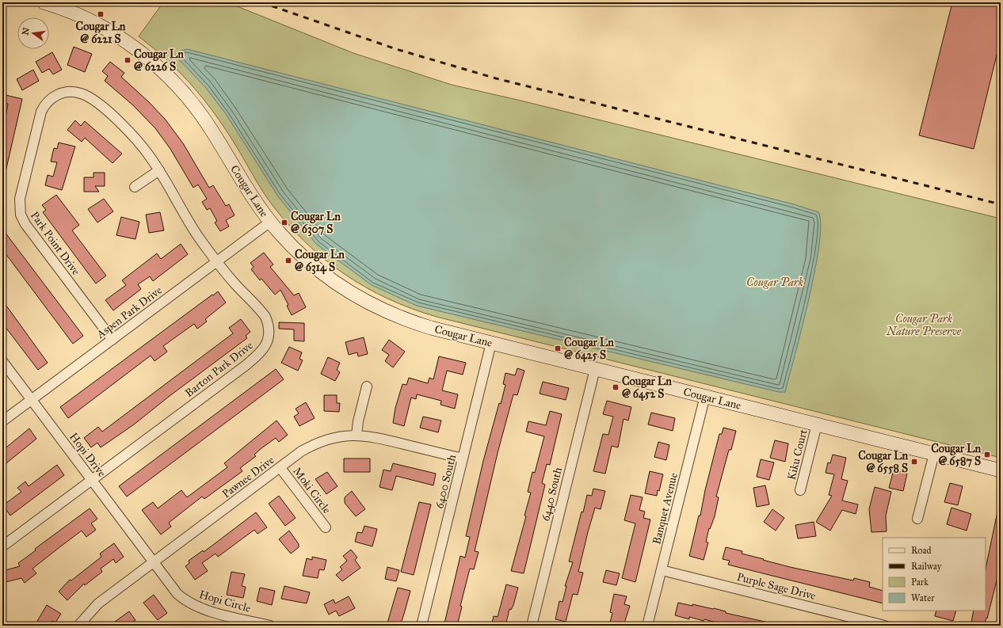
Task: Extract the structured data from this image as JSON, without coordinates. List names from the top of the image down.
{
  "streets": {
    "main road": ["Cougar Lane"],
    "street": [
      "Park Point Drive",
      "Aspen Park Drive",
      "Barton Park Drive",
      "Hopi Drive",
      "Kiku Court",
      "Pawnee Drive",
      "6400 South",
      "Moki Circle",
      "6440 South",
      "Banquet Avenue",
      "Purple Sage Drive",
      "Hopi Circle"
    ]
  },
  "crossings": [
    ["Cougar Lane", "Aspen Park Drive"],
    ["Cougar Lane", "Kiku Court"],
    ["Cougar Lane", "6400 South"],
    ["Cougar Lane", "6440 South"],
    ["Cougar Lane", "Banquet Avenue"],
    ["Park Point Drive", "Aspen Park Drive"],
    ["Park Point Drive", "Barton Park Drive"],
    ["Aspen Park Drive", "Barton Park Drive"],
    ["Aspen Park Drive", "Hopi Drive"],
    ["Barton Park Drive", "Hopi Drive"],
    ["Hopi Drive", "Pawnee Drive"],
    ["Hopi Drive", "Hopi Circle"],
    ["Pawnee Drive", "6400 South"],
    ["Pawnee Drive", "Moki Circle"],
    ["Pawnee Drive", "Hopi Circle"],
    ["Banquet Avenue", "Purple Sage Drive"]
  ],
  "parks": ["Cougar Park", "Cougar Park Nature Preserve"],
  "places": {
    "transit": [
      "Cougar Ln @ 6221 S",
      "Cougar Ln @ 6226 S",
      "Cougar Ln @ 6307 S",
      "Cougar Ln @ 6314 S",
      "Cougar Ln @ 6425 S",
      "Cougar Ln @ 6452 S",
      "Cougar Ln @ 6587 S",
      "Cougar Ln @ 6558 S"
    ]
  },
  "legend": [
    "Road",
    "Railway",
    "Park",
    "Water"
  ],
  "north": "left"
}
